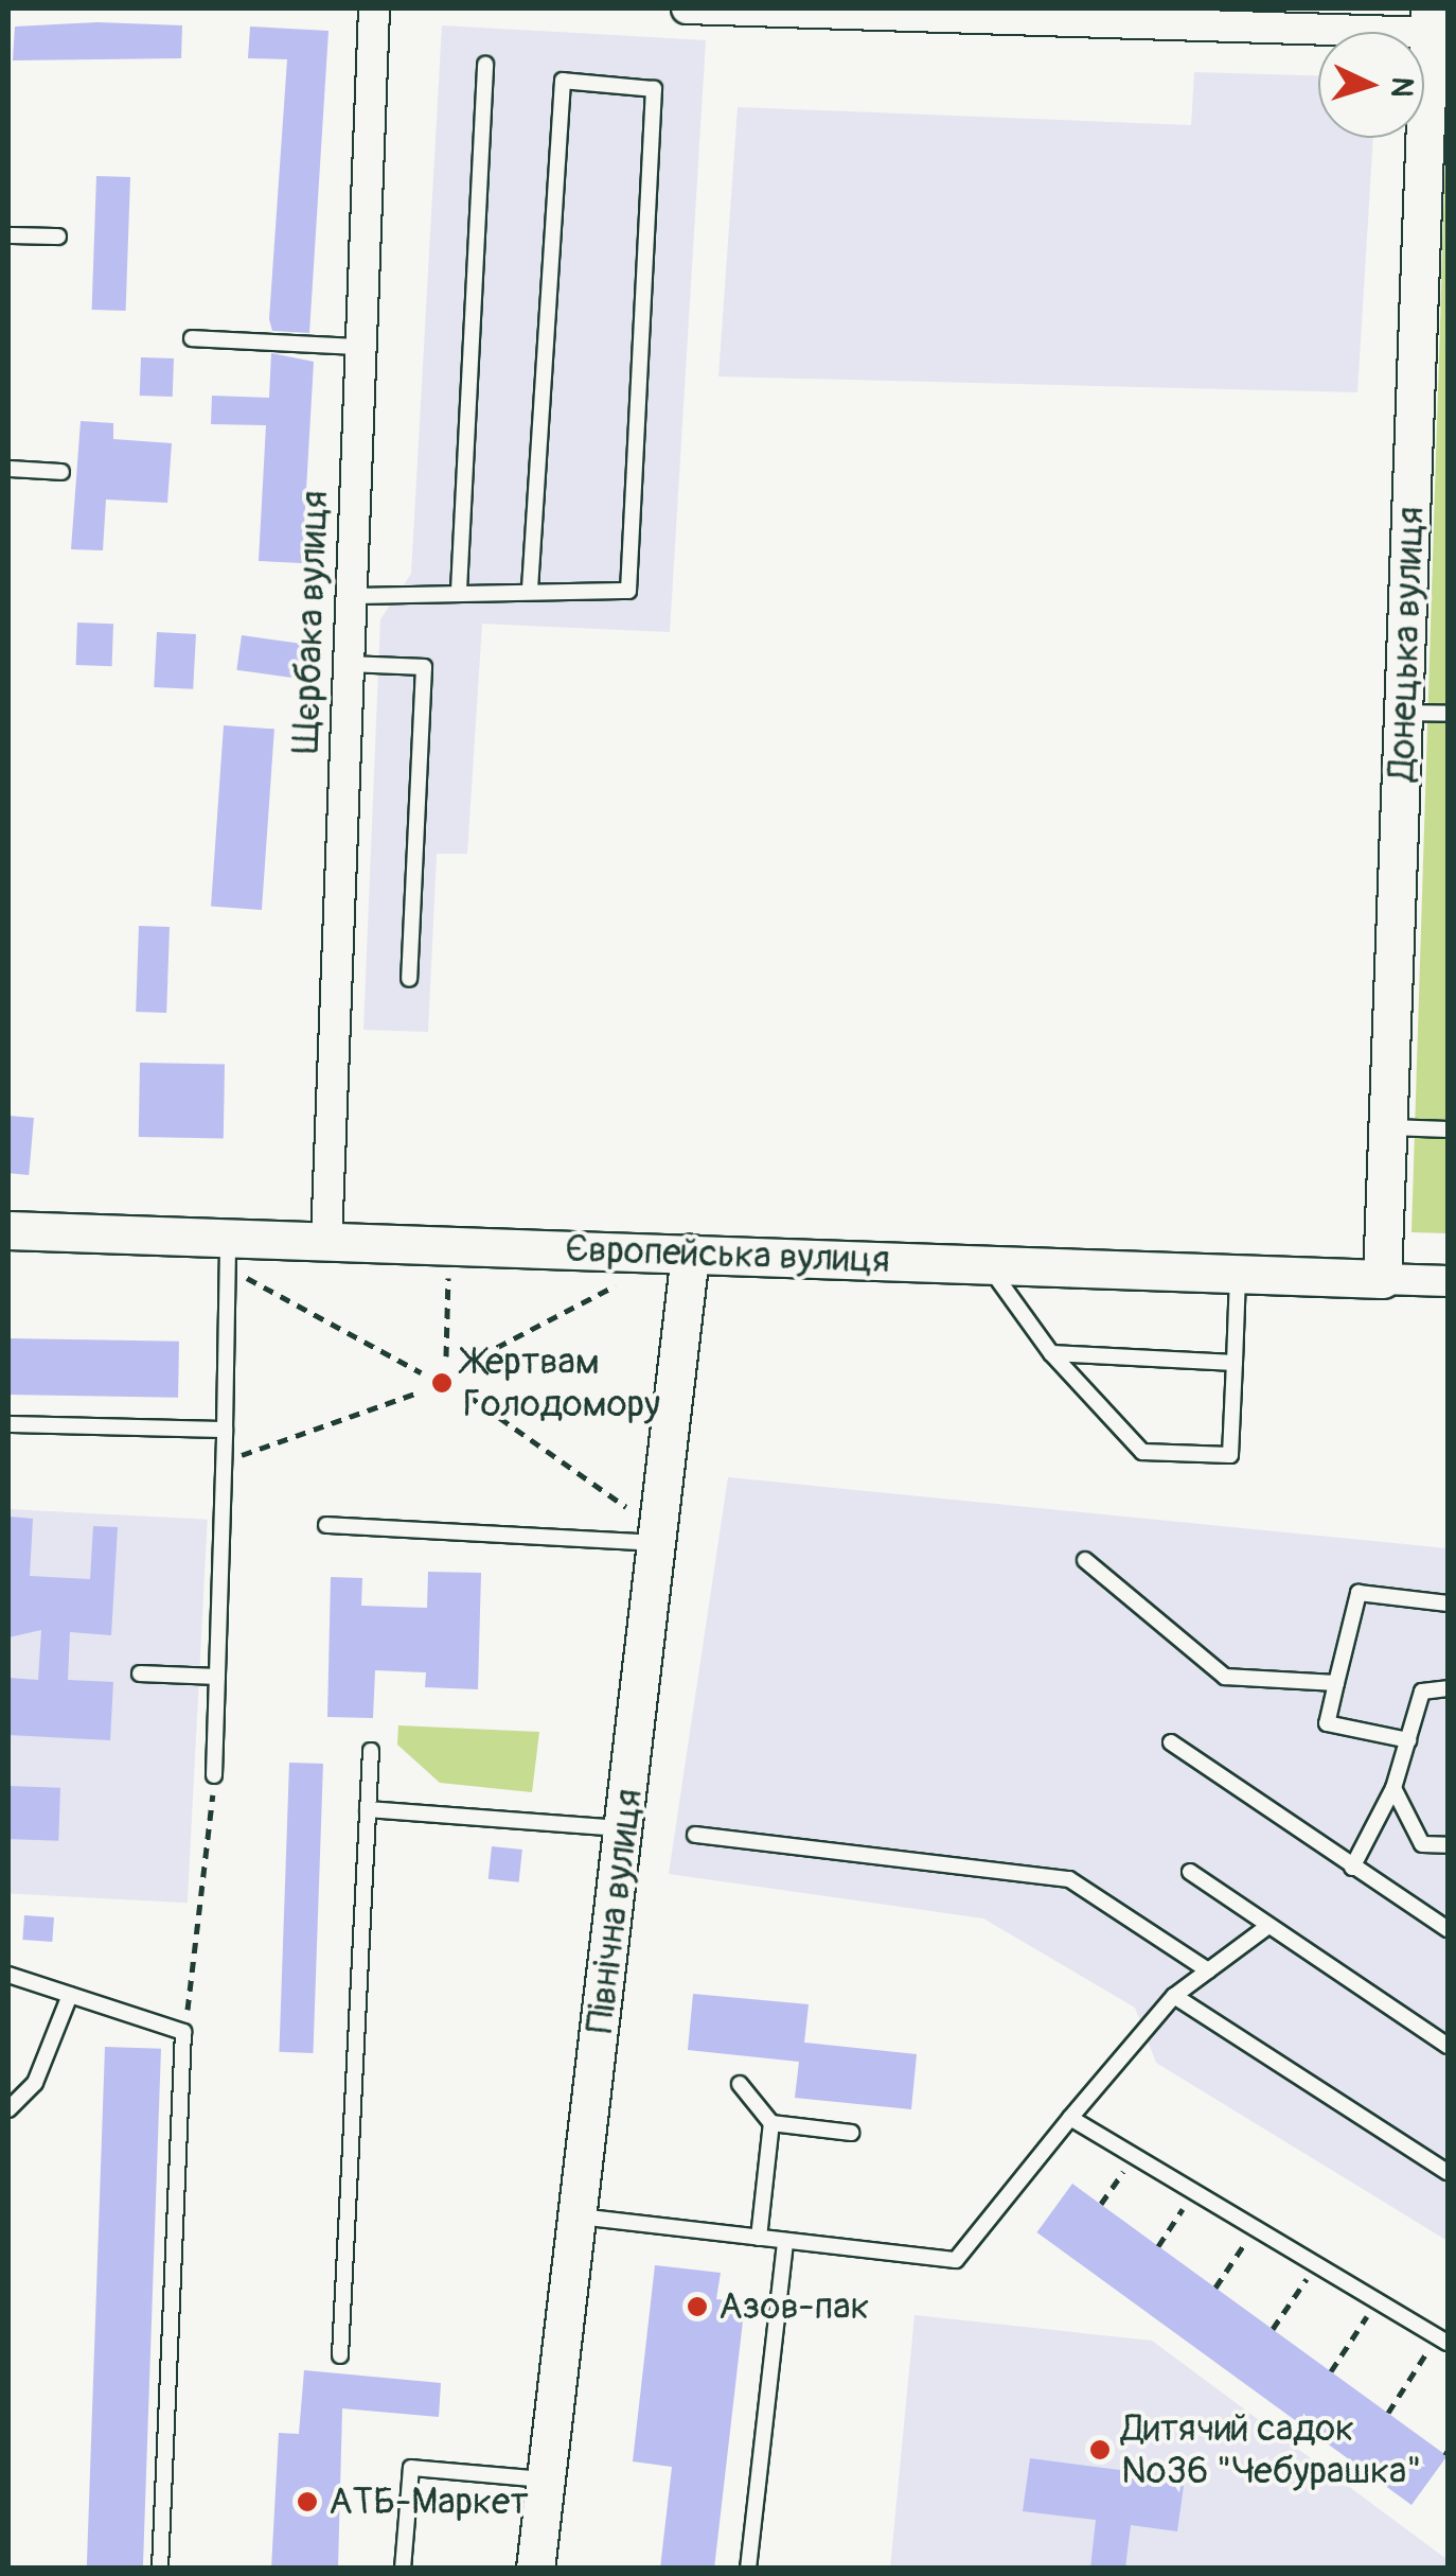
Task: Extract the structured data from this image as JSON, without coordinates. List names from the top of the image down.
{
  "streets": {
    "street": [
      "Щєрбака вулиця",
      "Донецька вулиця",
      "Європейська вулиця",
      "Північна вулиця"
    ]
  },
  "crossings": [
    ["Щєрбака вулиця", "Європейська вулиця"],
    ["Донецька вулиця", "Європейська вулиця"],
    ["Європейська вулиця", "Північна вулиця"]
  ],
  "places": [
    "Жертвам Голодомору",
    "Азов-пак",
    "Дитячий садок №36 \"Чебурашка\"",
    "АТБ-Маркет"
  ],
  "north": "right"
}
